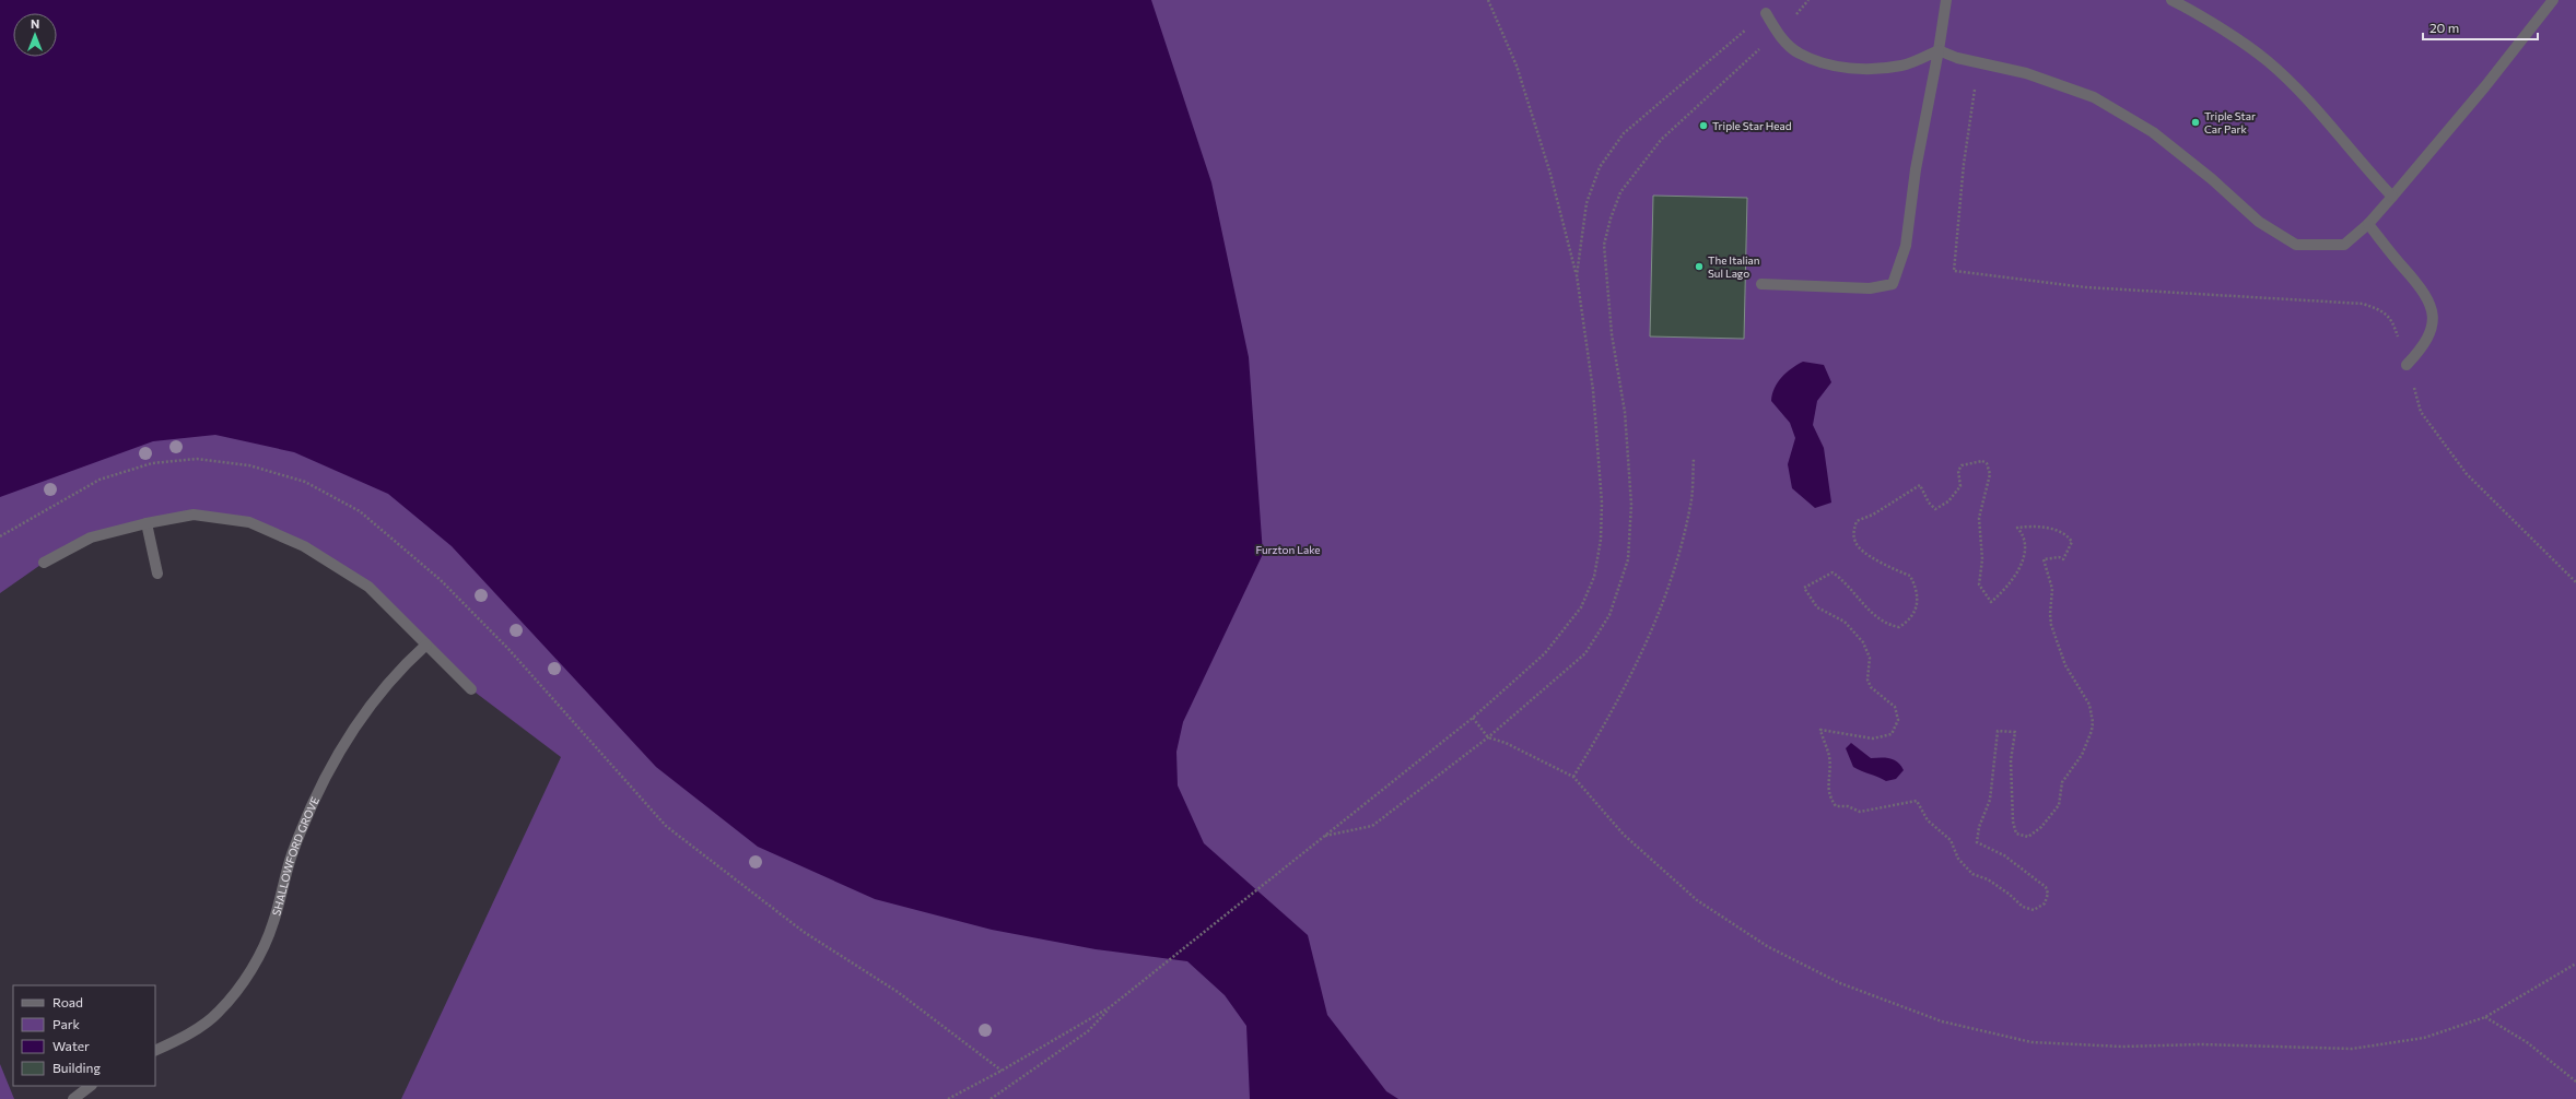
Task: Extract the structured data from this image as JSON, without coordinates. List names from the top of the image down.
{
  "streets": {
    "street": ["SHALLOWFORD GROVE"]
  },
  "parks": ["Furzton Lake"],
  "places": ["Triple Star Car Park", "Triple Star Head", "The Italian Sul Lago"],
  "legend": [
    "Road",
    "Park",
    "Water",
    "Building"
  ],
  "scale_bar": "20 m",
  "north": "top"
}
